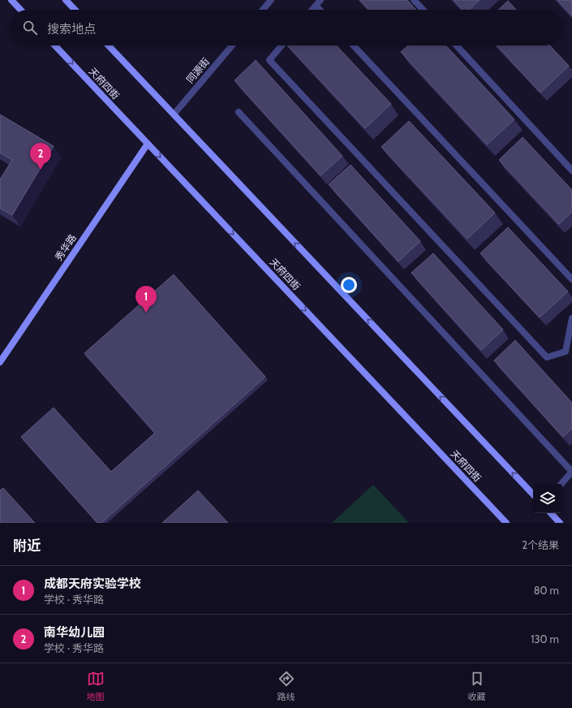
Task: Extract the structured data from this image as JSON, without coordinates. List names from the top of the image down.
{
  "streets": {
    "main road": ["天府四街", "秀华路"],
    "street": ["同源街"]
  },
  "crossings": [
    ["天府四街", "秀华路"]
  ],
  "page": {
    "search": "搜索地点",
    "pins": ["2", "1"],
    "heading": ["附近", "2个结果"],
    "list": [
      {
        "mark": "1",
        "name": "成都天府实验学校",
        "note": "学校 · 秀华路",
        "value": "80 m"
      },
      {
        "mark": "2",
        "name": "南华幼儿园",
        "note": "学校 · 秀华路",
        "value": "130 m"
      }
    ],
    "nav": ["地图", "路线", "收藏"]
  }
}
